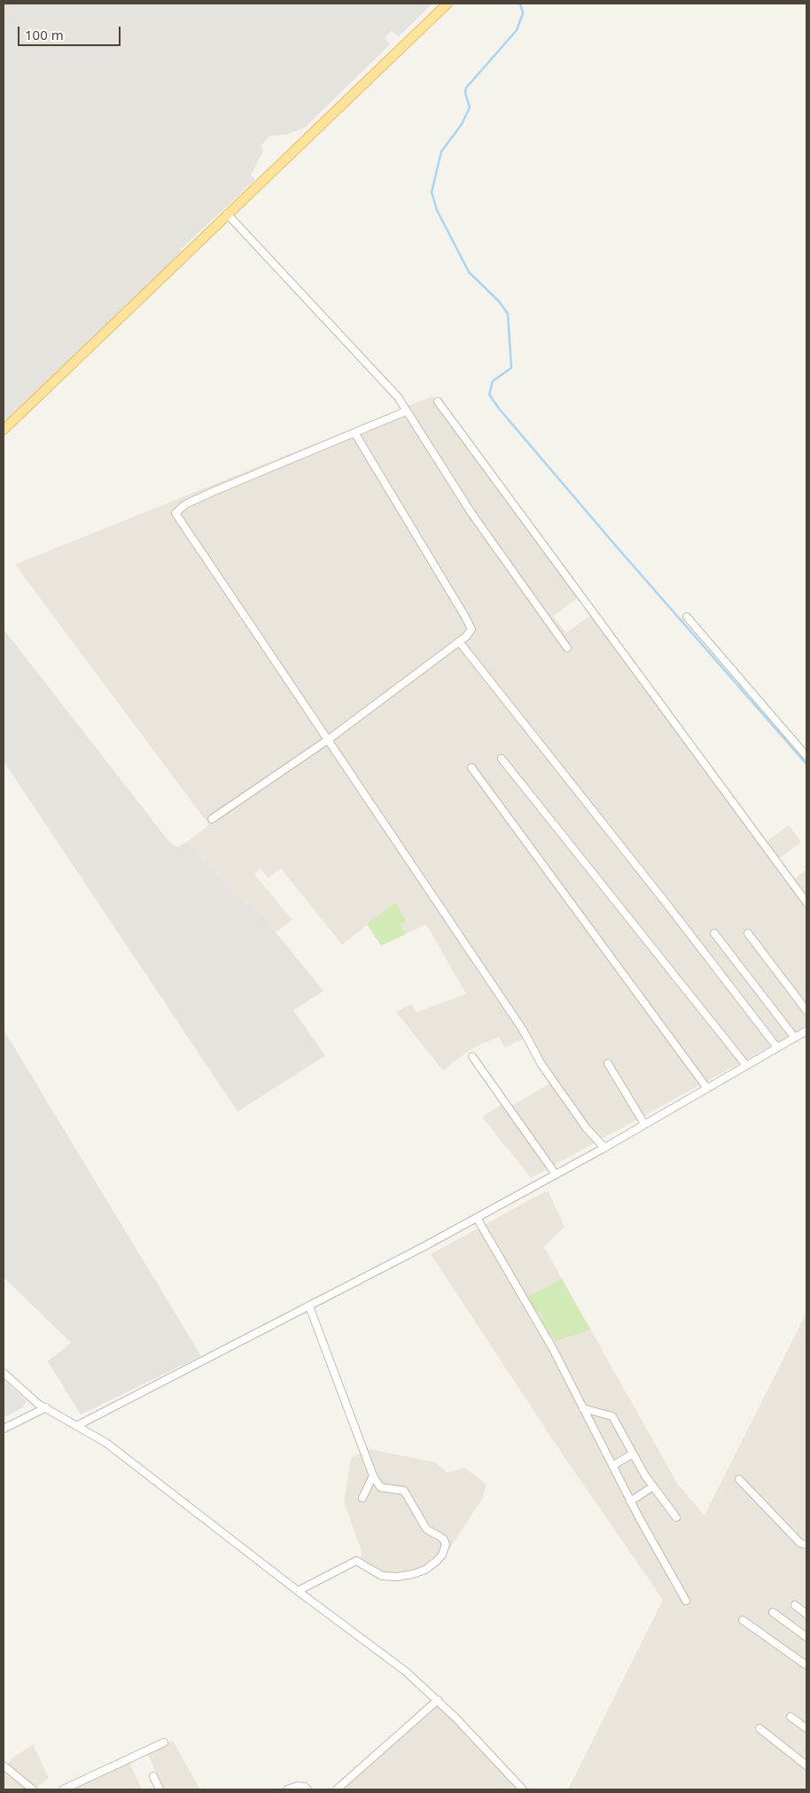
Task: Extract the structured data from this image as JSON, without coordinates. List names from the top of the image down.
{
  "scale_bar": "100 m"
}
